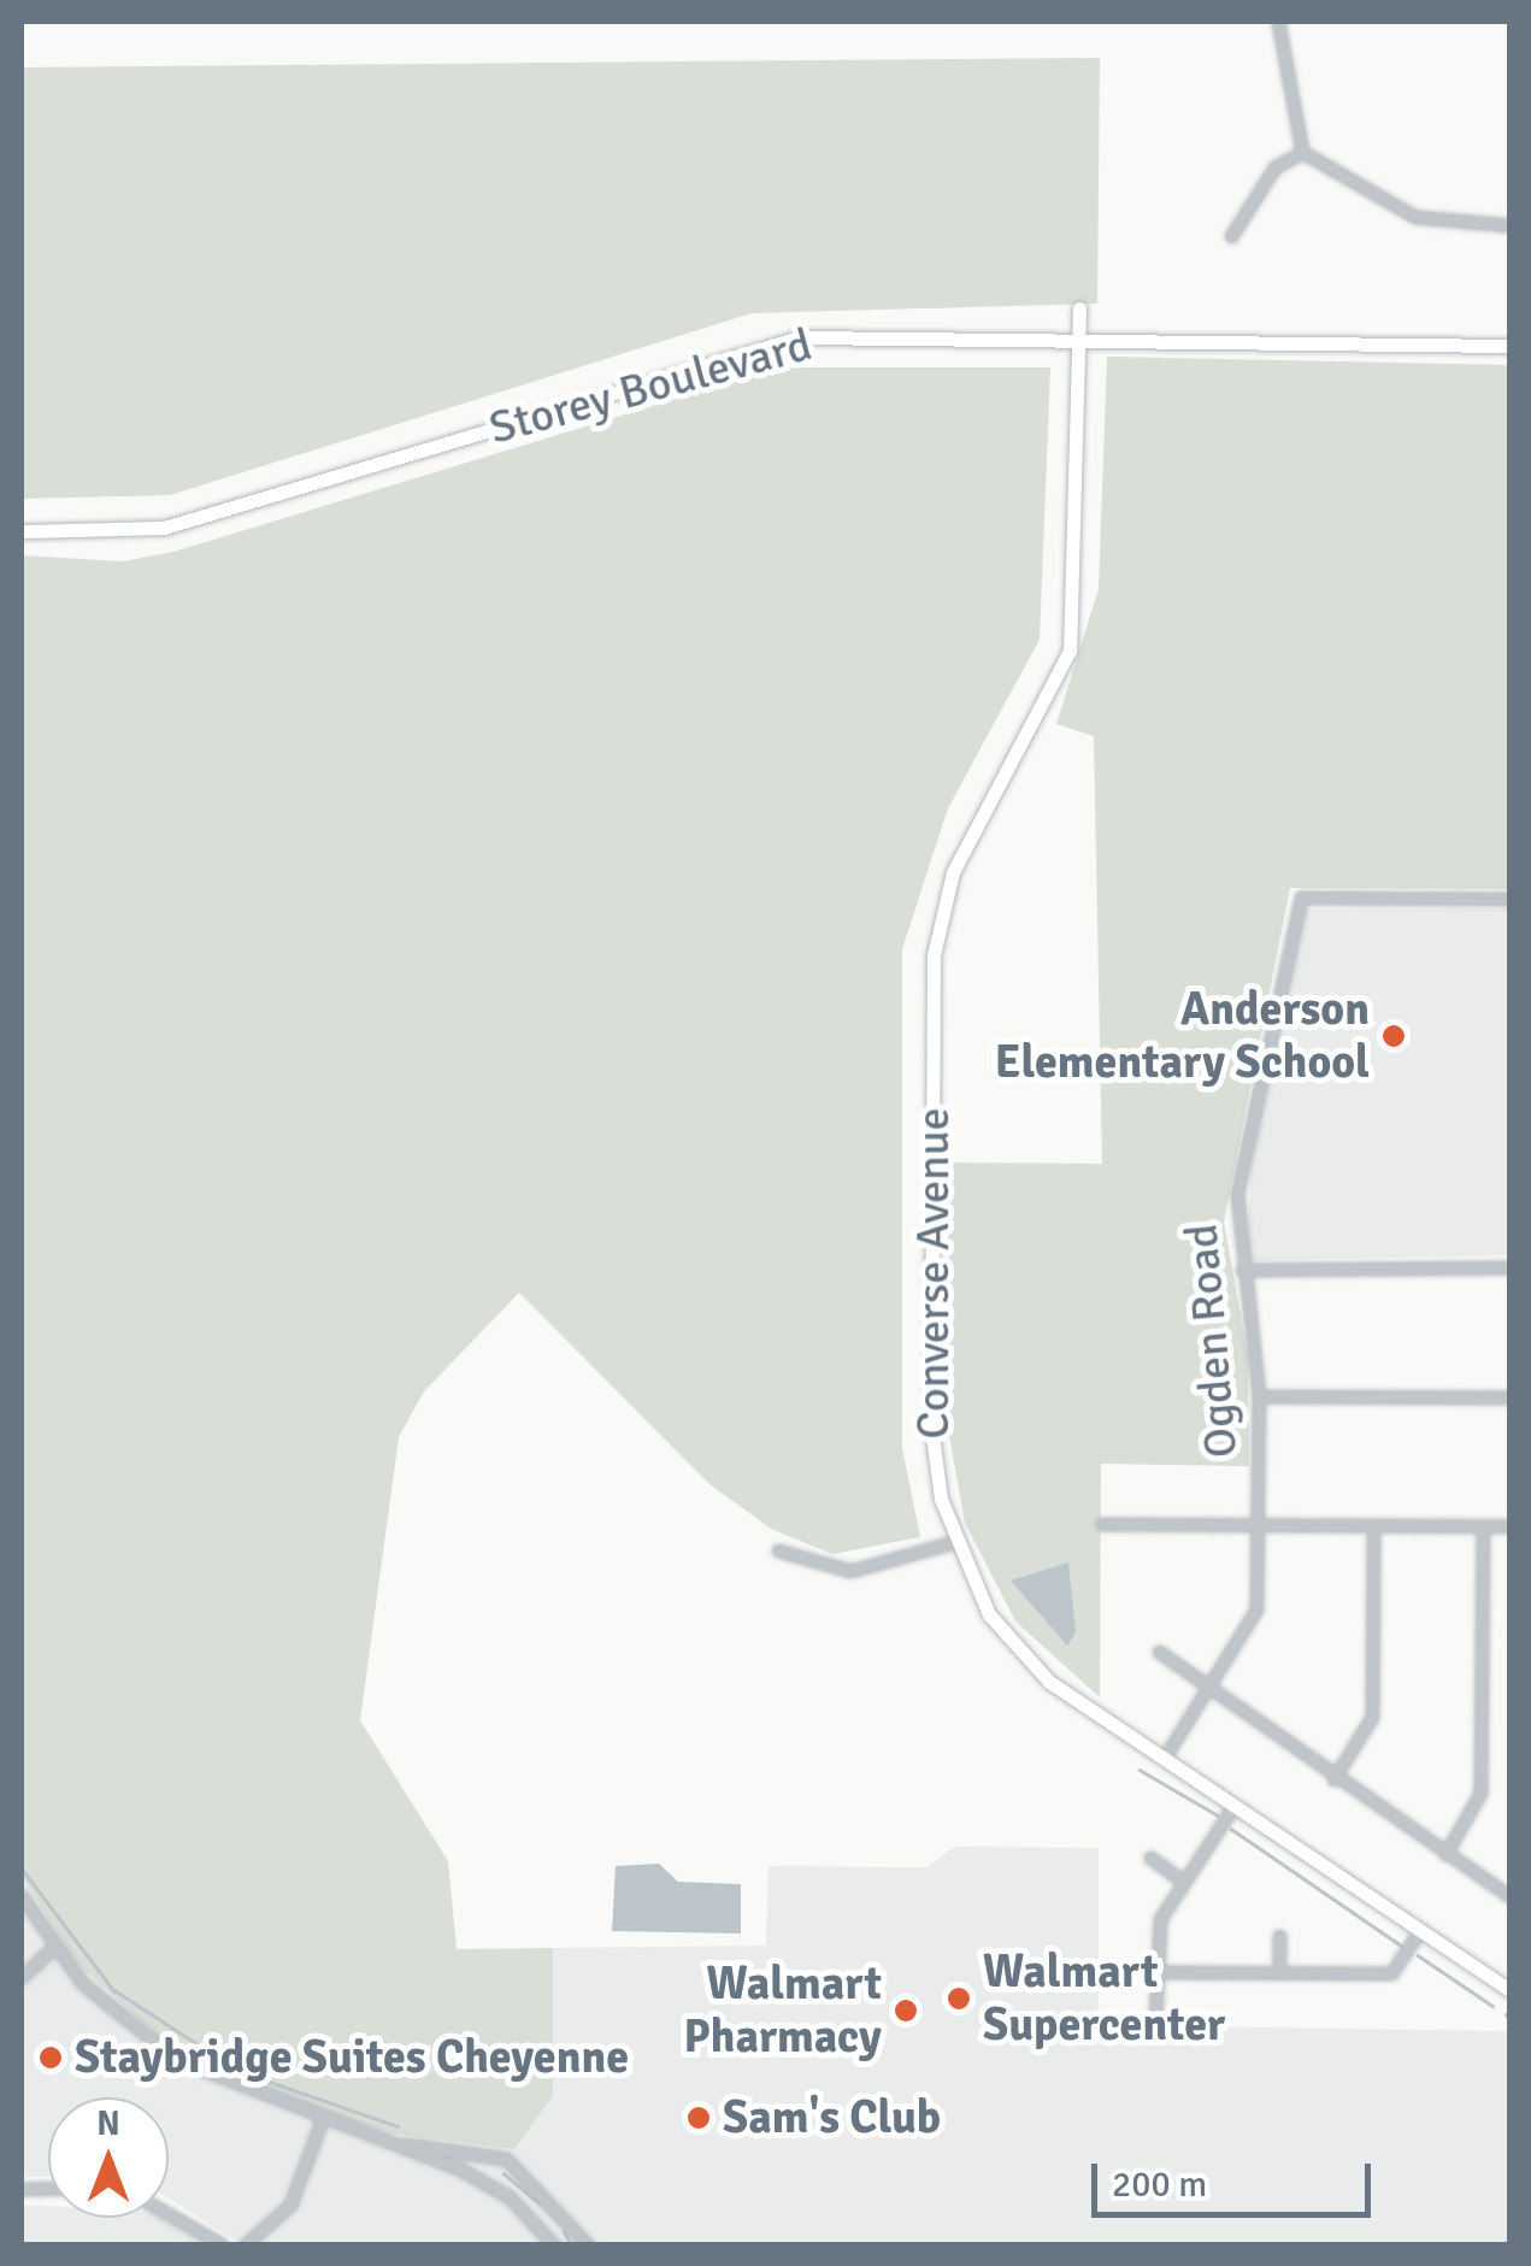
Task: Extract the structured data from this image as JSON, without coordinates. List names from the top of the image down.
{
  "streets": {
    "main road": ["Storey Boulevard", "Converse Avenue"],
    "street": ["Ogden Road"]
  },
  "crossings": [
    ["Storey Boulevard", "Converse Avenue"],
    ["Converse Avenue", "Ogden Road"]
  ],
  "places": [
    "Anderson Elementary School",
    "Walmart Supercenter",
    "Walmart Pharmacy",
    "Staybridge Suites Cheyenne",
    "Sam's Club"
  ],
  "scale_bar": "200 m",
  "north": "top"
}
